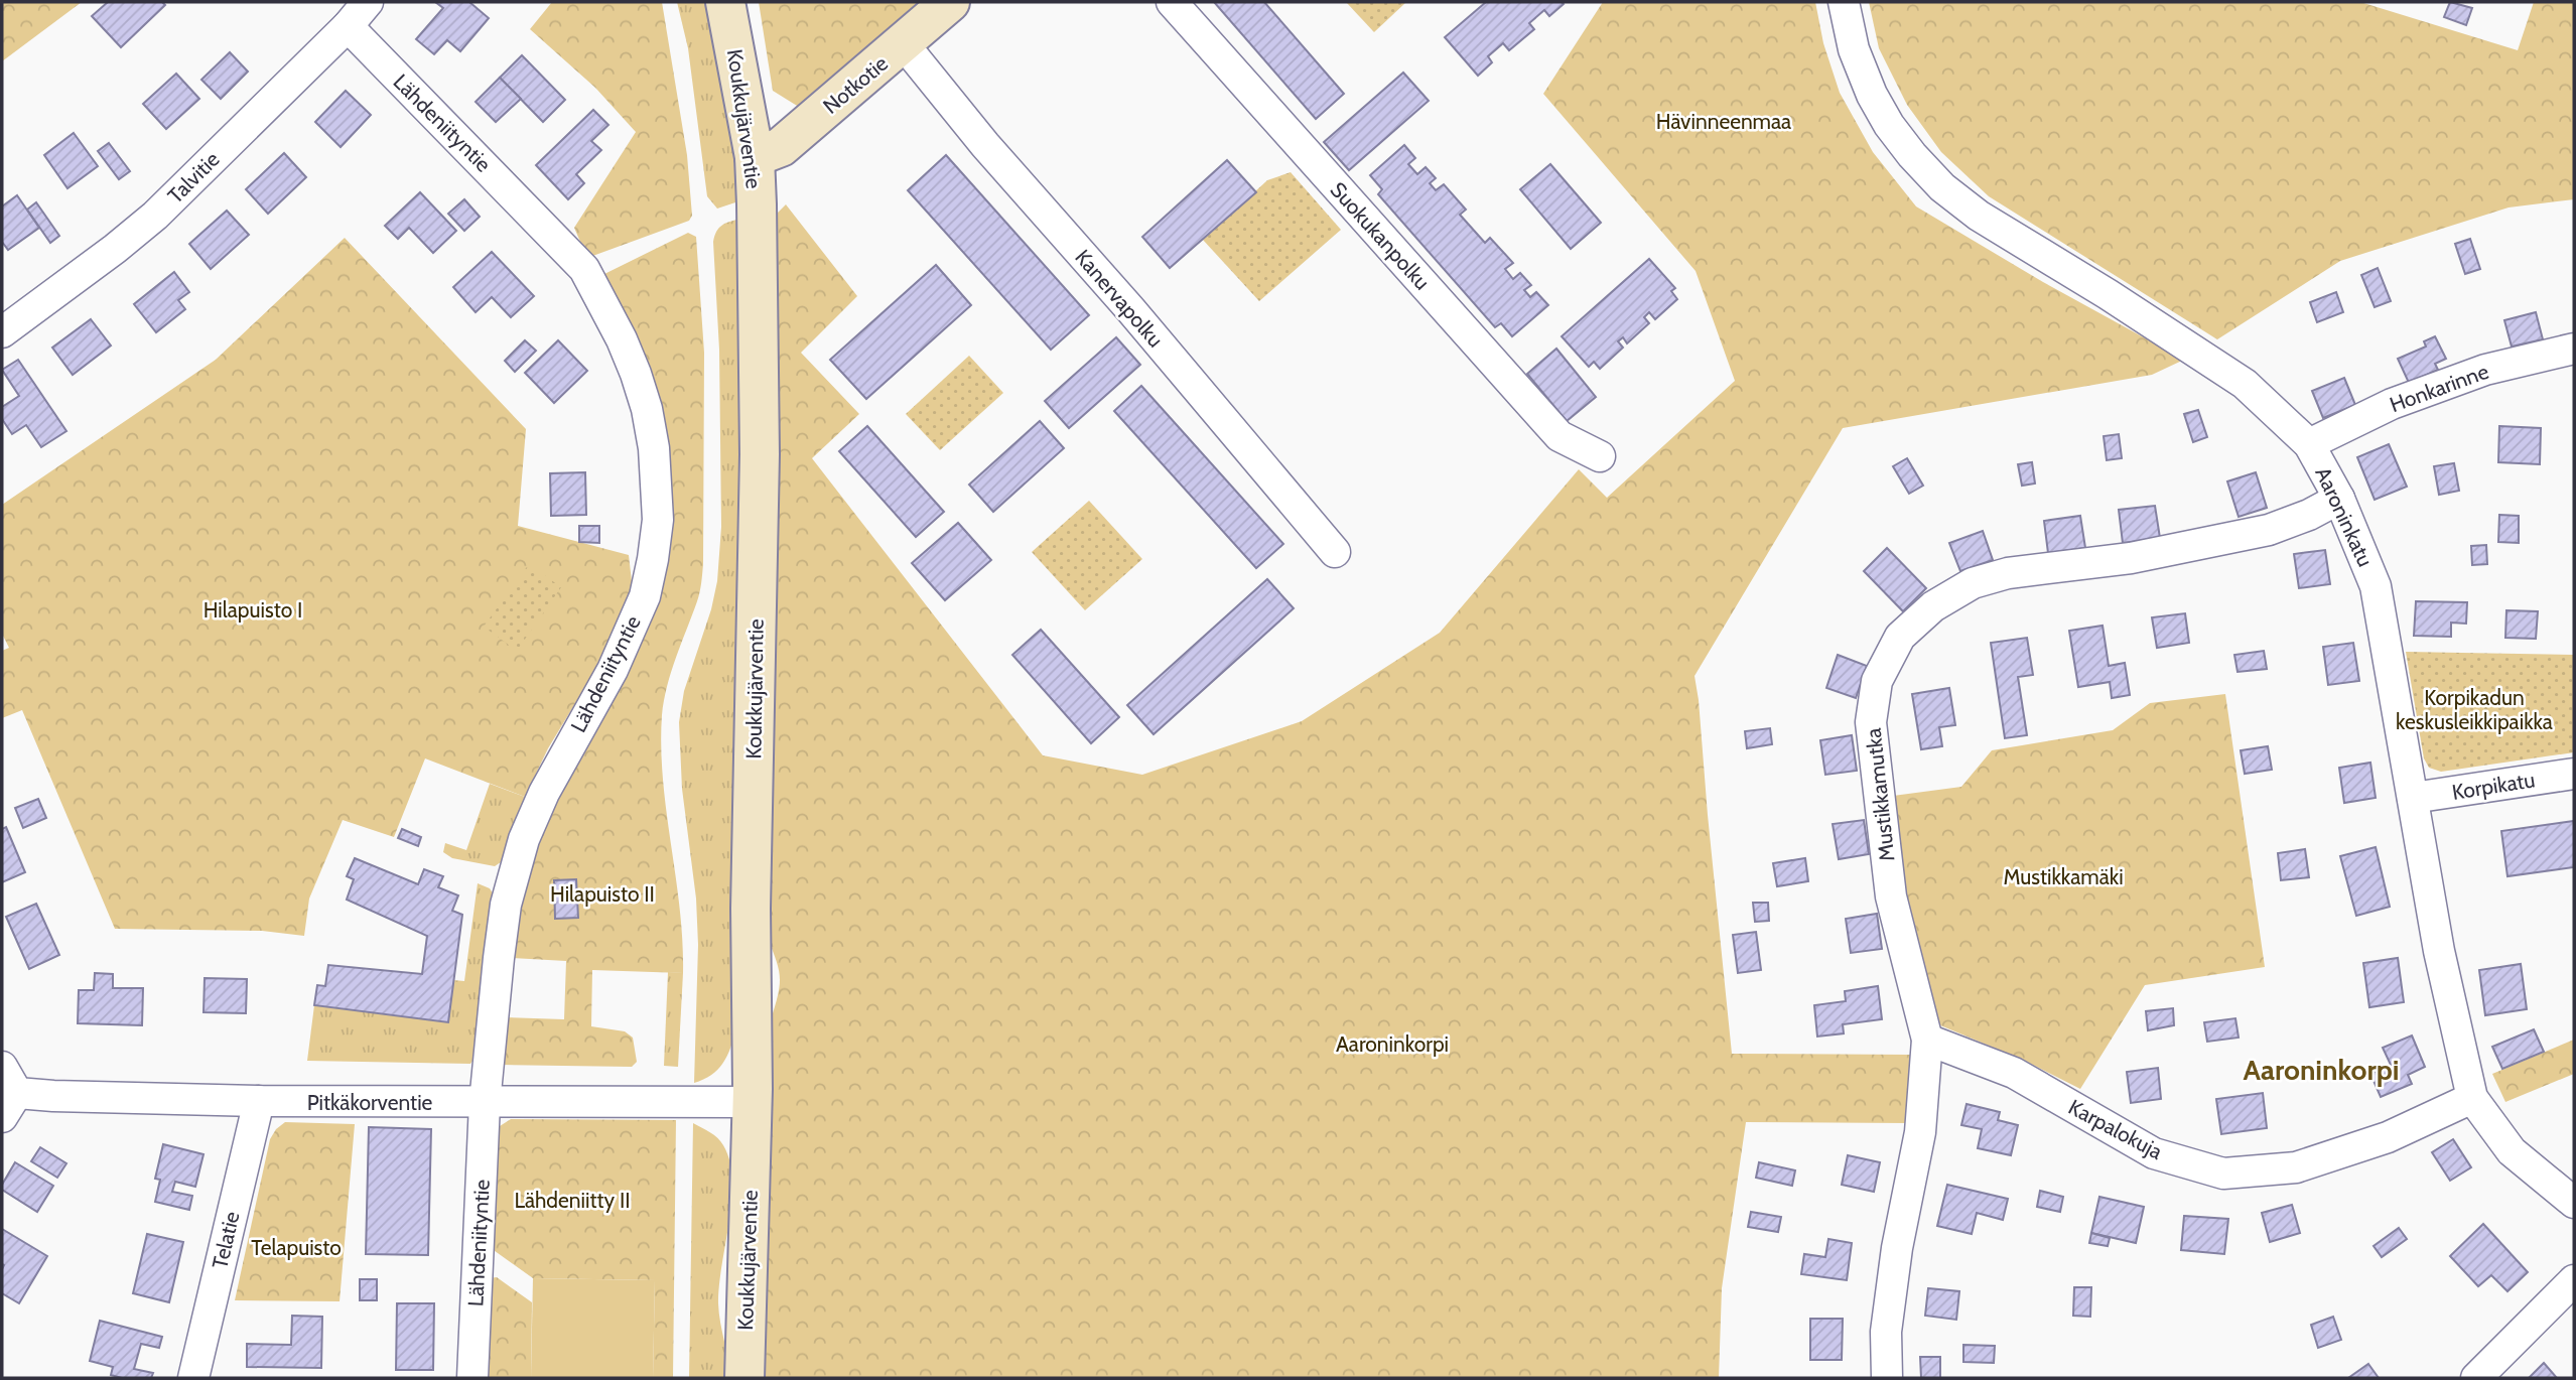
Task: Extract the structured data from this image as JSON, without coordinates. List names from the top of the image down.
{
  "streets": {
    "street": [
      "Notkotie",
      "Koukkujärventie",
      "Lähdeniityntie",
      "Talvitie",
      "Suokukanpolku",
      "Kanervapolku",
      "Honkarinne",
      "Aaroninkatu",
      "Korpikatu",
      "Mustikkamutka",
      "Pitkäkorventie",
      "Karpalokuja",
      "Telatie"
    ]
  },
  "crossings": [
    ["Notkotie", "Koukkujärventie"],
    ["Notkotie", "Kanervapolku"],
    ["Koukkujärventie", "Pitkäkorventie"],
    ["Lähdeniityntie", "Talvitie"],
    ["Lähdeniityntie", "Pitkäkorventie"],
    ["Honkarinne", "Aaroninkatu"],
    ["Aaroninkatu", "Korpikatu"],
    ["Aaroninkatu", "Mustikkamutka"],
    ["Aaroninkatu", "Karpalokuja"],
    ["Mustikkamutka", "Karpalokuja"],
    ["Pitkäkorventie", "Telatie"]
  ],
  "districts": ["Aaroninkorpi"],
  "parks": [
    "Hävinneenmaa",
    "Hilapuisto I",
    "Korpikadun keskusleikkipaikka",
    "Mustikkamäki",
    "Hilapuisto II",
    "Aaroninkorpi",
    "Lähdeniitty II",
    "Telapuisto"
  ]
}
